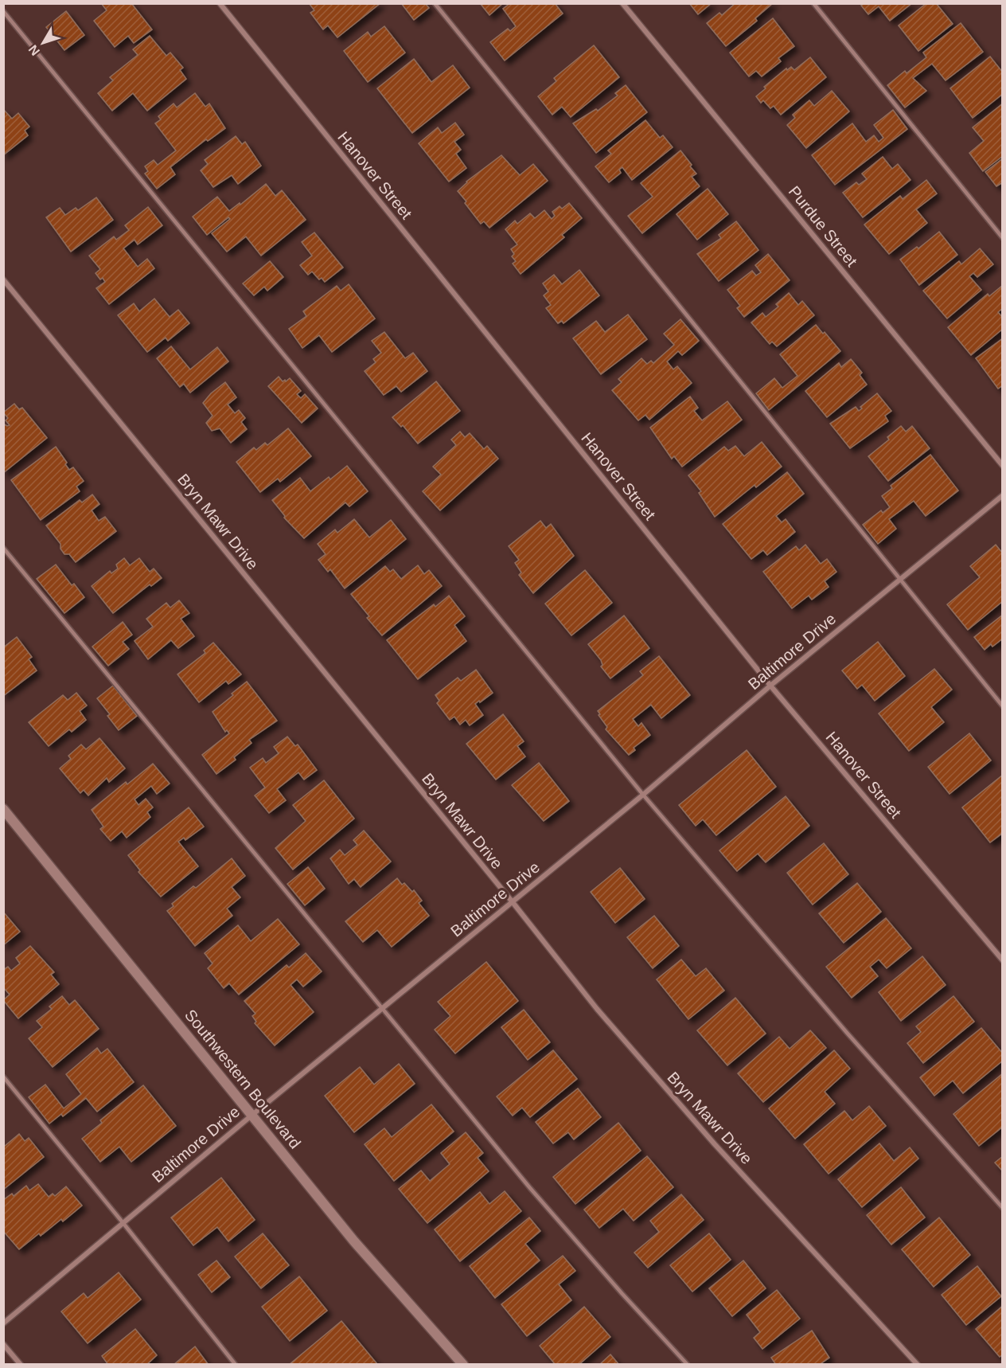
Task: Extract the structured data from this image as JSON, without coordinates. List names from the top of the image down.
{
  "streets": {
    "street": [
      "Hanover Street",
      "Purdue Street",
      "Bryn Mawr Drive",
      "Baltimore Drive",
      "Southwestern Boulevard"
    ]
  },
  "crossings": [
    ["Hanover Street", "Baltimore Drive"],
    ["Bryn Mawr Drive", "Baltimore Drive"],
    ["Baltimore Drive", "Southwestern Boulevard"]
  ],
  "north": "bottom left"
}
